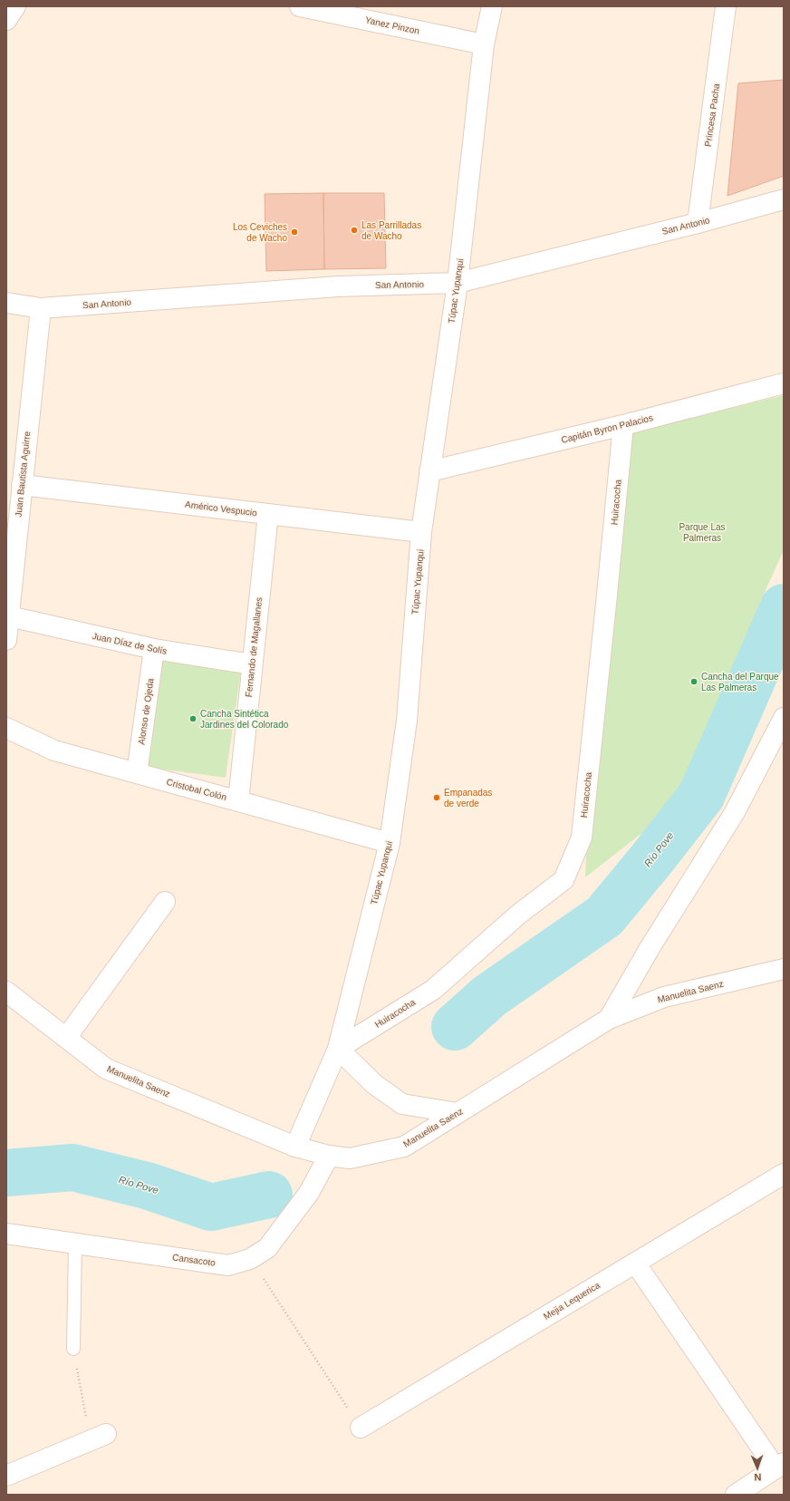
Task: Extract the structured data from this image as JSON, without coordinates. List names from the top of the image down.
{
  "streets": {
    "street": [
      "Yanez Pinzon",
      "Princesa Pacha",
      "San Antonio",
      "Túpac Yupanqui",
      "Capitán Byron Palacios",
      "Juan Bautista Aguirre",
      "Huiracocha",
      "Américo Vespucio",
      "Juan Díaz de Solís",
      "Fernando de Magallanes",
      "Alonso de Ojeda",
      "Cristobal Colón",
      "Manuelita Saenz",
      "Cansacoto",
      "Mejia Lequerica"
    ]
  },
  "crossings": [
    ["Yanez Pinzon", "Túpac Yupanqui"],
    ["Princesa Pacha", "San Antonio"],
    ["San Antonio", "Túpac Yupanqui"],
    ["San Antonio", "Juan Bautista Aguirre"],
    ["Túpac Yupanqui", "Capitán Byron Palacios"],
    ["Túpac Yupanqui", "Huiracocha"],
    ["Túpac Yupanqui", "Américo Vespucio"],
    ["Túpac Yupanqui", "Cristobal Colón"],
    ["Túpac Yupanqui", "Manuelita Saenz"],
    ["Capitán Byron Palacios", "Huiracocha"],
    ["Juan Bautista Aguirre", "Américo Vespucio"],
    ["Juan Bautista Aguirre", "Juan Díaz de Solís"],
    ["Américo Vespucio", "Fernando de Magallanes"],
    ["Juan Díaz de Solís", "Fernando de Magallanes"],
    ["Juan Díaz de Solís", "Alonso de Ojeda"],
    ["Fernando de Magallanes", "Cristobal Colón"],
    ["Alonso de Ojeda", "Cristobal Colón"],
    ["Manuelita Saenz", "Cansacoto"]
  ],
  "water": ["Río Pove"],
  "parks": ["Parque Las Palmeras"],
  "places": [
    "Las Parrilladas de Wacho",
    "Los Ceviches de Wacho",
    "Cancha del Parque Las Palmeras",
    "Cancha Sintética Jardines del Colorado",
    "Empanadas de verde"
  ],
  "north": "bottom"
}
